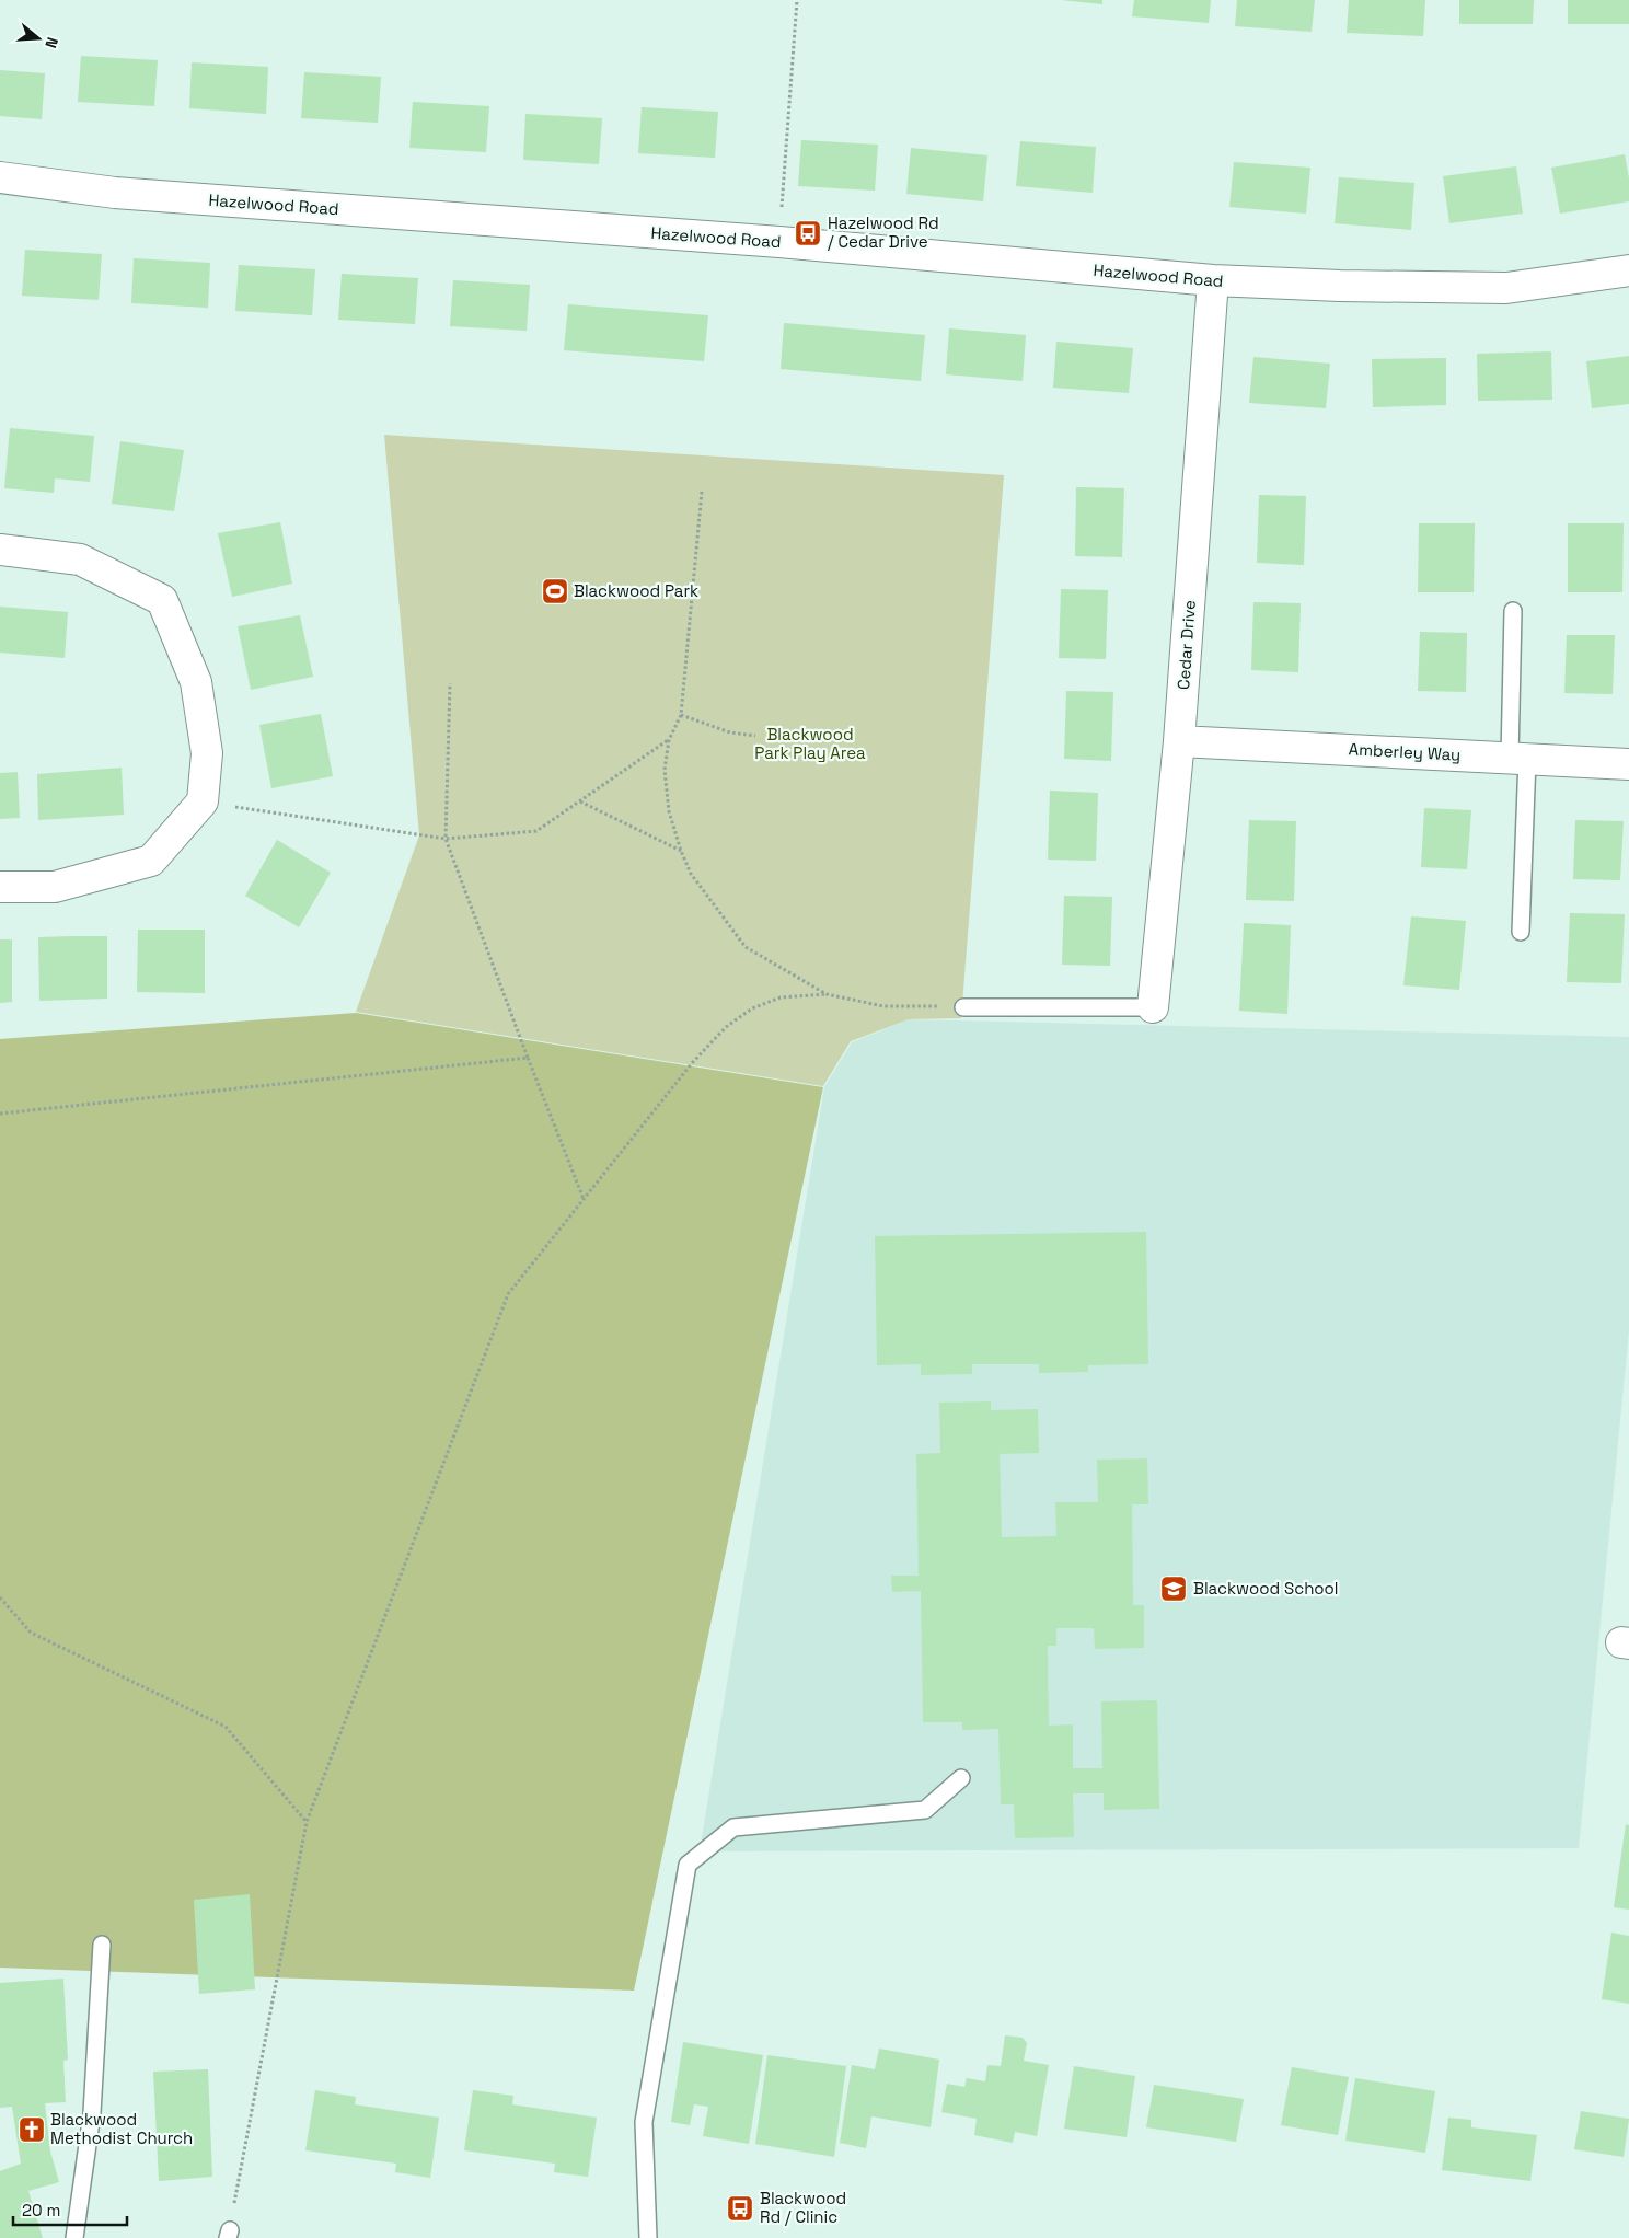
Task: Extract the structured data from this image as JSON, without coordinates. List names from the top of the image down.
{
  "streets": {
    "street": ["Hazelwood Road", "Cedar Drive", "Amberley Way"]
  },
  "crossings": [
    ["Hazelwood Road", "Cedar Drive"],
    ["Cedar Drive", "Amberley Way"]
  ],
  "parks": ["Blackwood Park Play Area"],
  "places": {
    "bus stop": ["Hazelwood Rd / Cedar Drive", "Blackwood Rd / Clinic"],
    "sports": ["Blackwood Park"],
    "school or university": ["Blackwood School"],
    "church": ["Blackwood Methodist Church"]
  },
  "scale_bar": "20 m",
  "north": "right"
}
